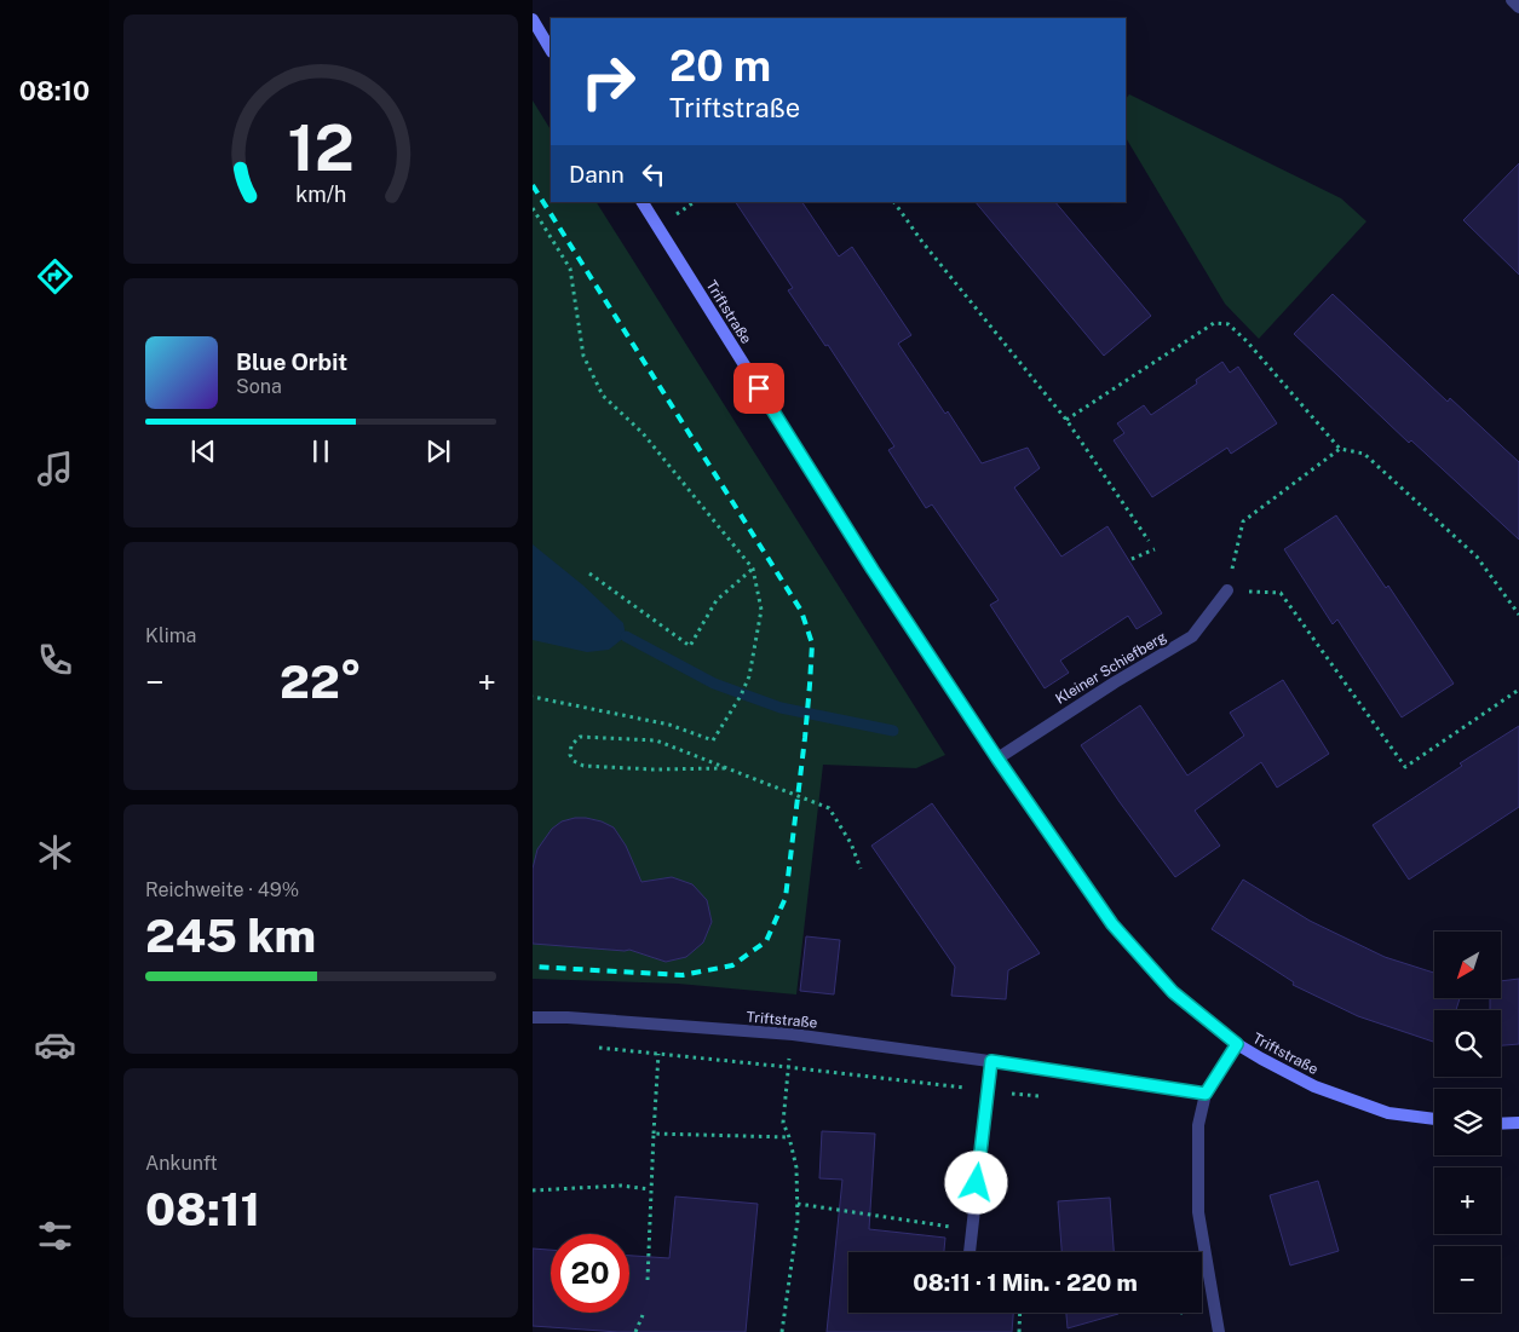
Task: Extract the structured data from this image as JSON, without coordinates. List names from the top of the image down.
{
  "streets": {
    "street": ["Triftstraße", "Kleiner Schiefberg"]
  },
  "crossings": [
    ["Triftstraße", "Kleiner Schiefberg"]
  ],
  "north": "bottom left",
  "page": {
    "tabs": "08:10",
    "turn": ["20 m", "Triftstraße"],
    "then": "Dann",
    "song": ["Blue Orbit", "Sona"],
    "tile": [
      "Klima",
      ["Reichweite · 49%", "245 km"],
      ["Ankunft", "08:11"]
    ],
    "heat": ["−", "22°", "+"],
    "map_buttons": ["+", "−"],
    "limit": "20",
    "trip": "08:11 · 1 Min. · 220 m",
    "gauge": ["12", "km/h"]
  }
}
